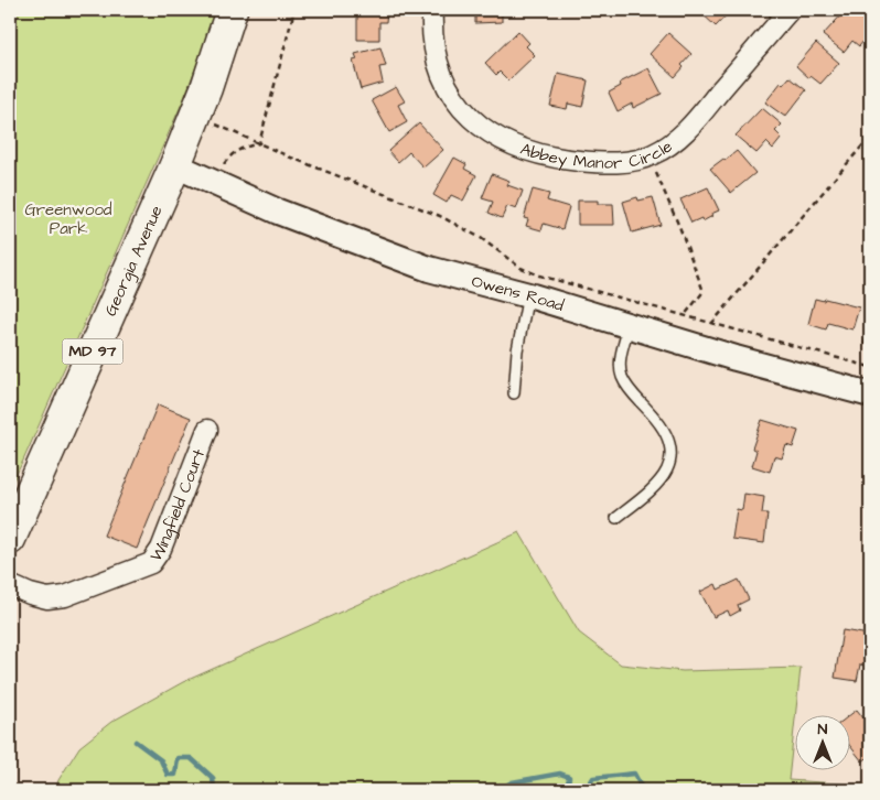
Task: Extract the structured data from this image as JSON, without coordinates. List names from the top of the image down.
{
  "streets": {
    "main road": ["Georgia Avenue", "MD 97"],
    "street": ["Abbey Manor Circle", "Owens Road", "Wingfield Court"]
  },
  "crossings": [
    ["Georgia Avenue", "Owens Road"]
  ],
  "parks": ["Greenwood Park"],
  "north": "top"
}
